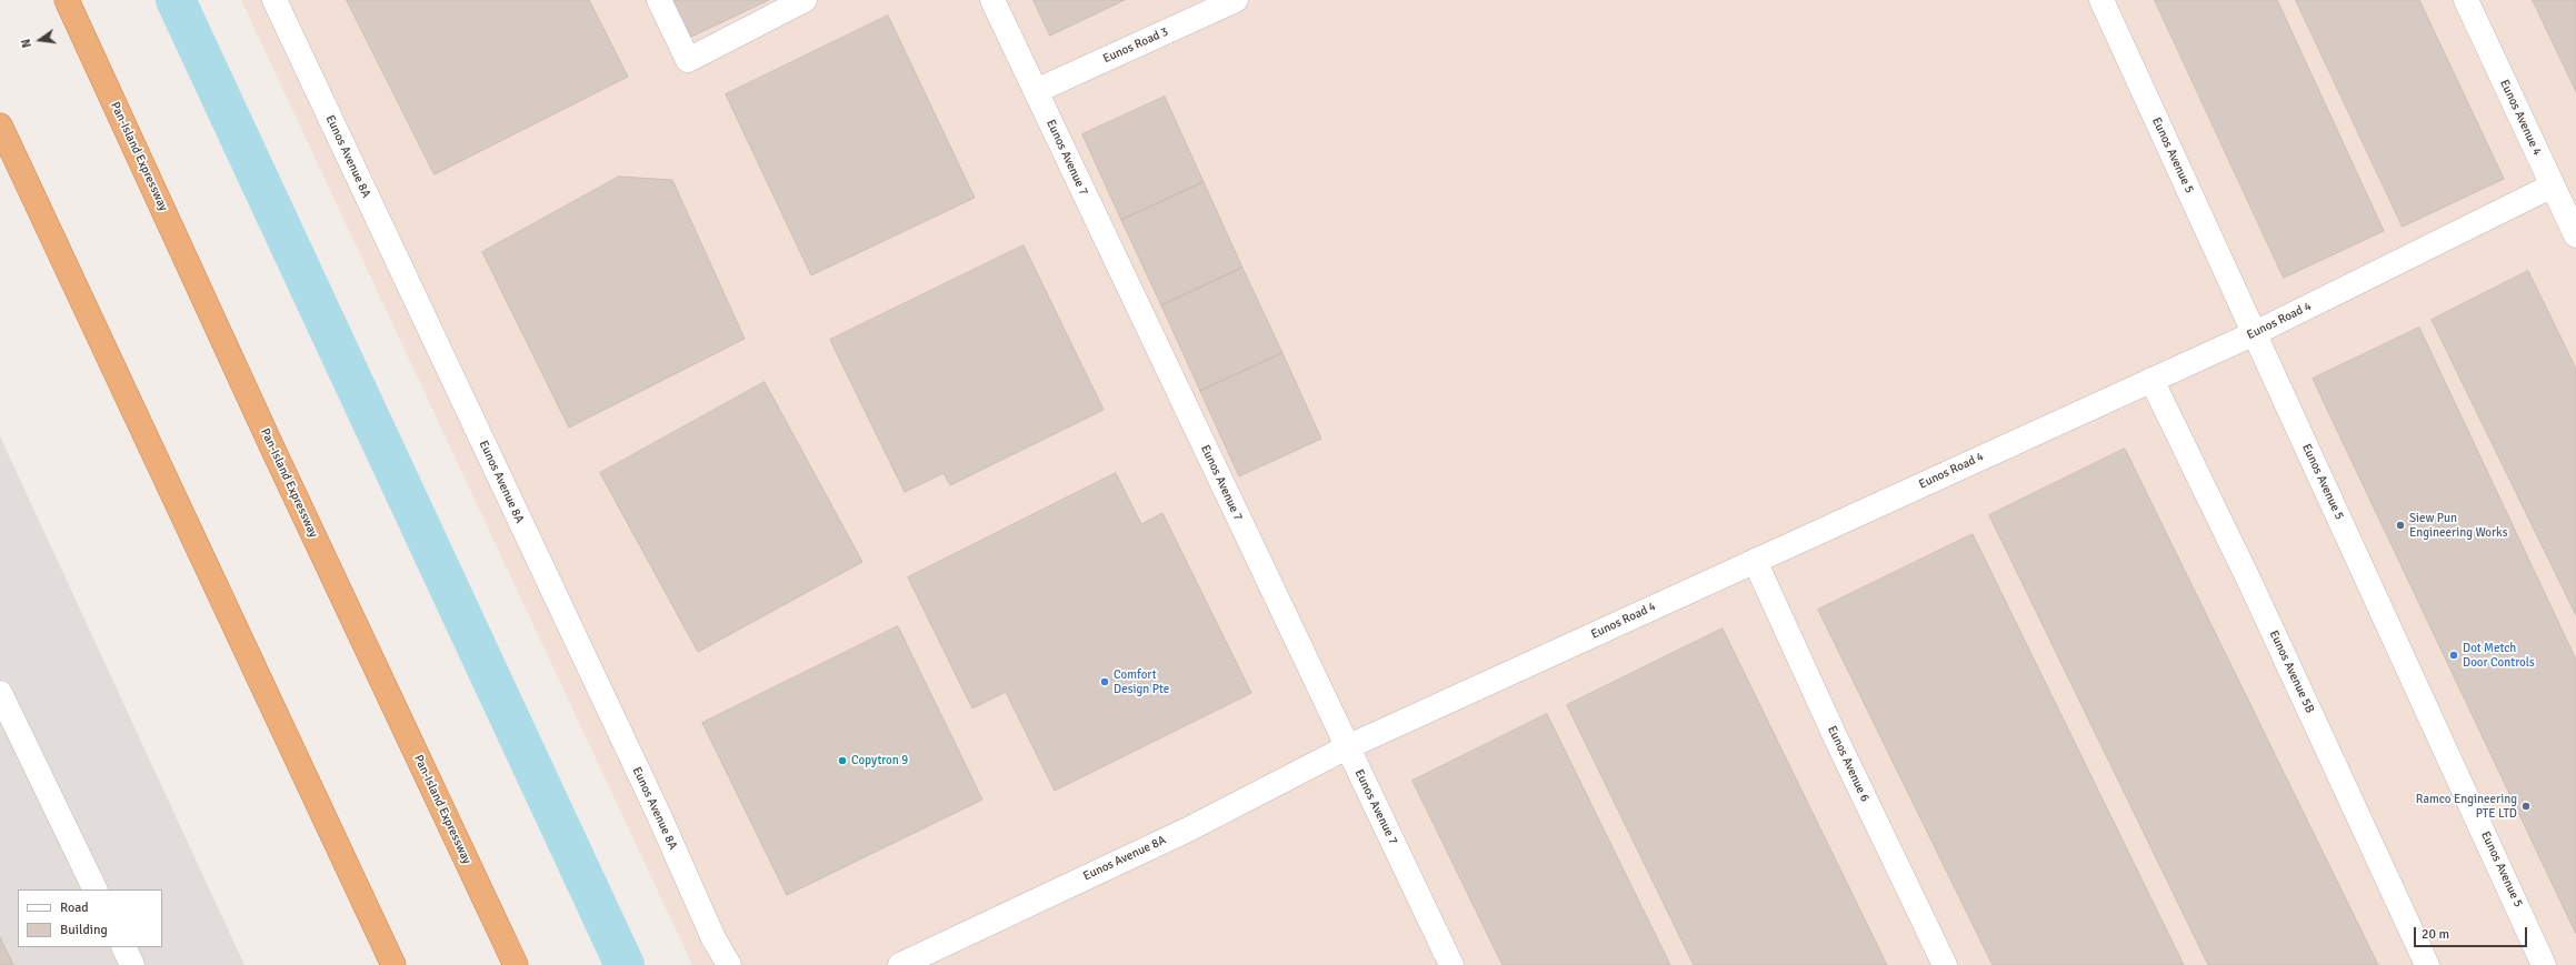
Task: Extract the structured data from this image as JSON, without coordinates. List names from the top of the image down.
{
  "streets": {
    "highway": ["Pan-Island Expressway"],
    "street": [
      "Eunos Road 3",
      "Eunos Avenue 4",
      "Eunos Avenue 5",
      "Eunos Avenue 8A",
      "Eunos Avenue 7",
      "Eunos Road 4",
      "Eunos Avenue 5B",
      "Eunos Avenue 6"
    ]
  },
  "crossings": [
    ["Eunos Road 3", "Eunos Avenue 7"],
    ["Eunos Avenue 4", "Eunos Road 4"],
    ["Eunos Avenue 5", "Eunos Road 4"],
    ["Eunos Avenue 8A", "Eunos Avenue 7"],
    ["Eunos Avenue 8A", "Eunos Road 4"],
    ["Eunos Avenue 7", "Eunos Road 4"],
    ["Eunos Road 4", "Eunos Avenue 5B"],
    ["Eunos Road 4", "Eunos Avenue 6"]
  ],
  "places": [
    "Siew Pun Engineering Works",
    "Dot Metch Door Controls",
    "Comfort Design Pte",
    "Copytron 9",
    "Ramco Engineering PTE LTD"
  ],
  "legend": ["Road", "Building"],
  "scale_bar": "20 m",
  "north": "left"
}
